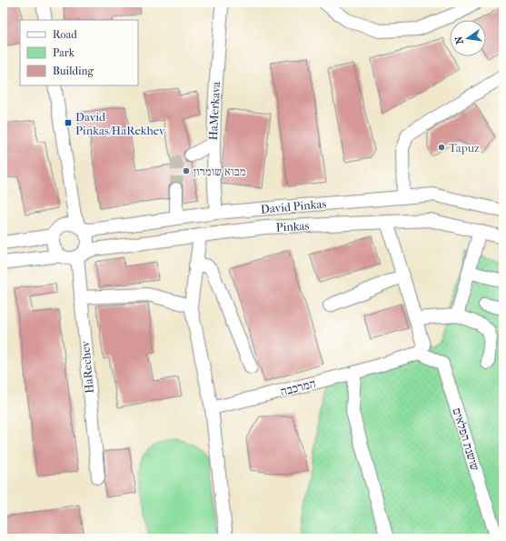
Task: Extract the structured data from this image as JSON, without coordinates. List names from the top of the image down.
{
  "streets": {
    "street": [
      "HaMerkava",
      "David Pinkas",
      "Pinkas",
      "HaRechev",
      "המרכבה",
      "שושנת הפלאים"
    ]
  },
  "crossings": [
    ["HaMerkava", "David Pinkas"],
    ["David Pinkas", "Pinkas"],
    ["David Pinkas", "HaRechev"],
    ["Pinkas", "HaRechev"],
    ["המרכבה", "שושנת הפלאים"]
  ],
  "places": {
    "transit": ["David Pinkas/HaRekhev"],
    "other": ["Tapuz", "מבוא שומרון"]
  },
  "legend": ["Road", "Park", "Building"],
  "north": "left"
}
